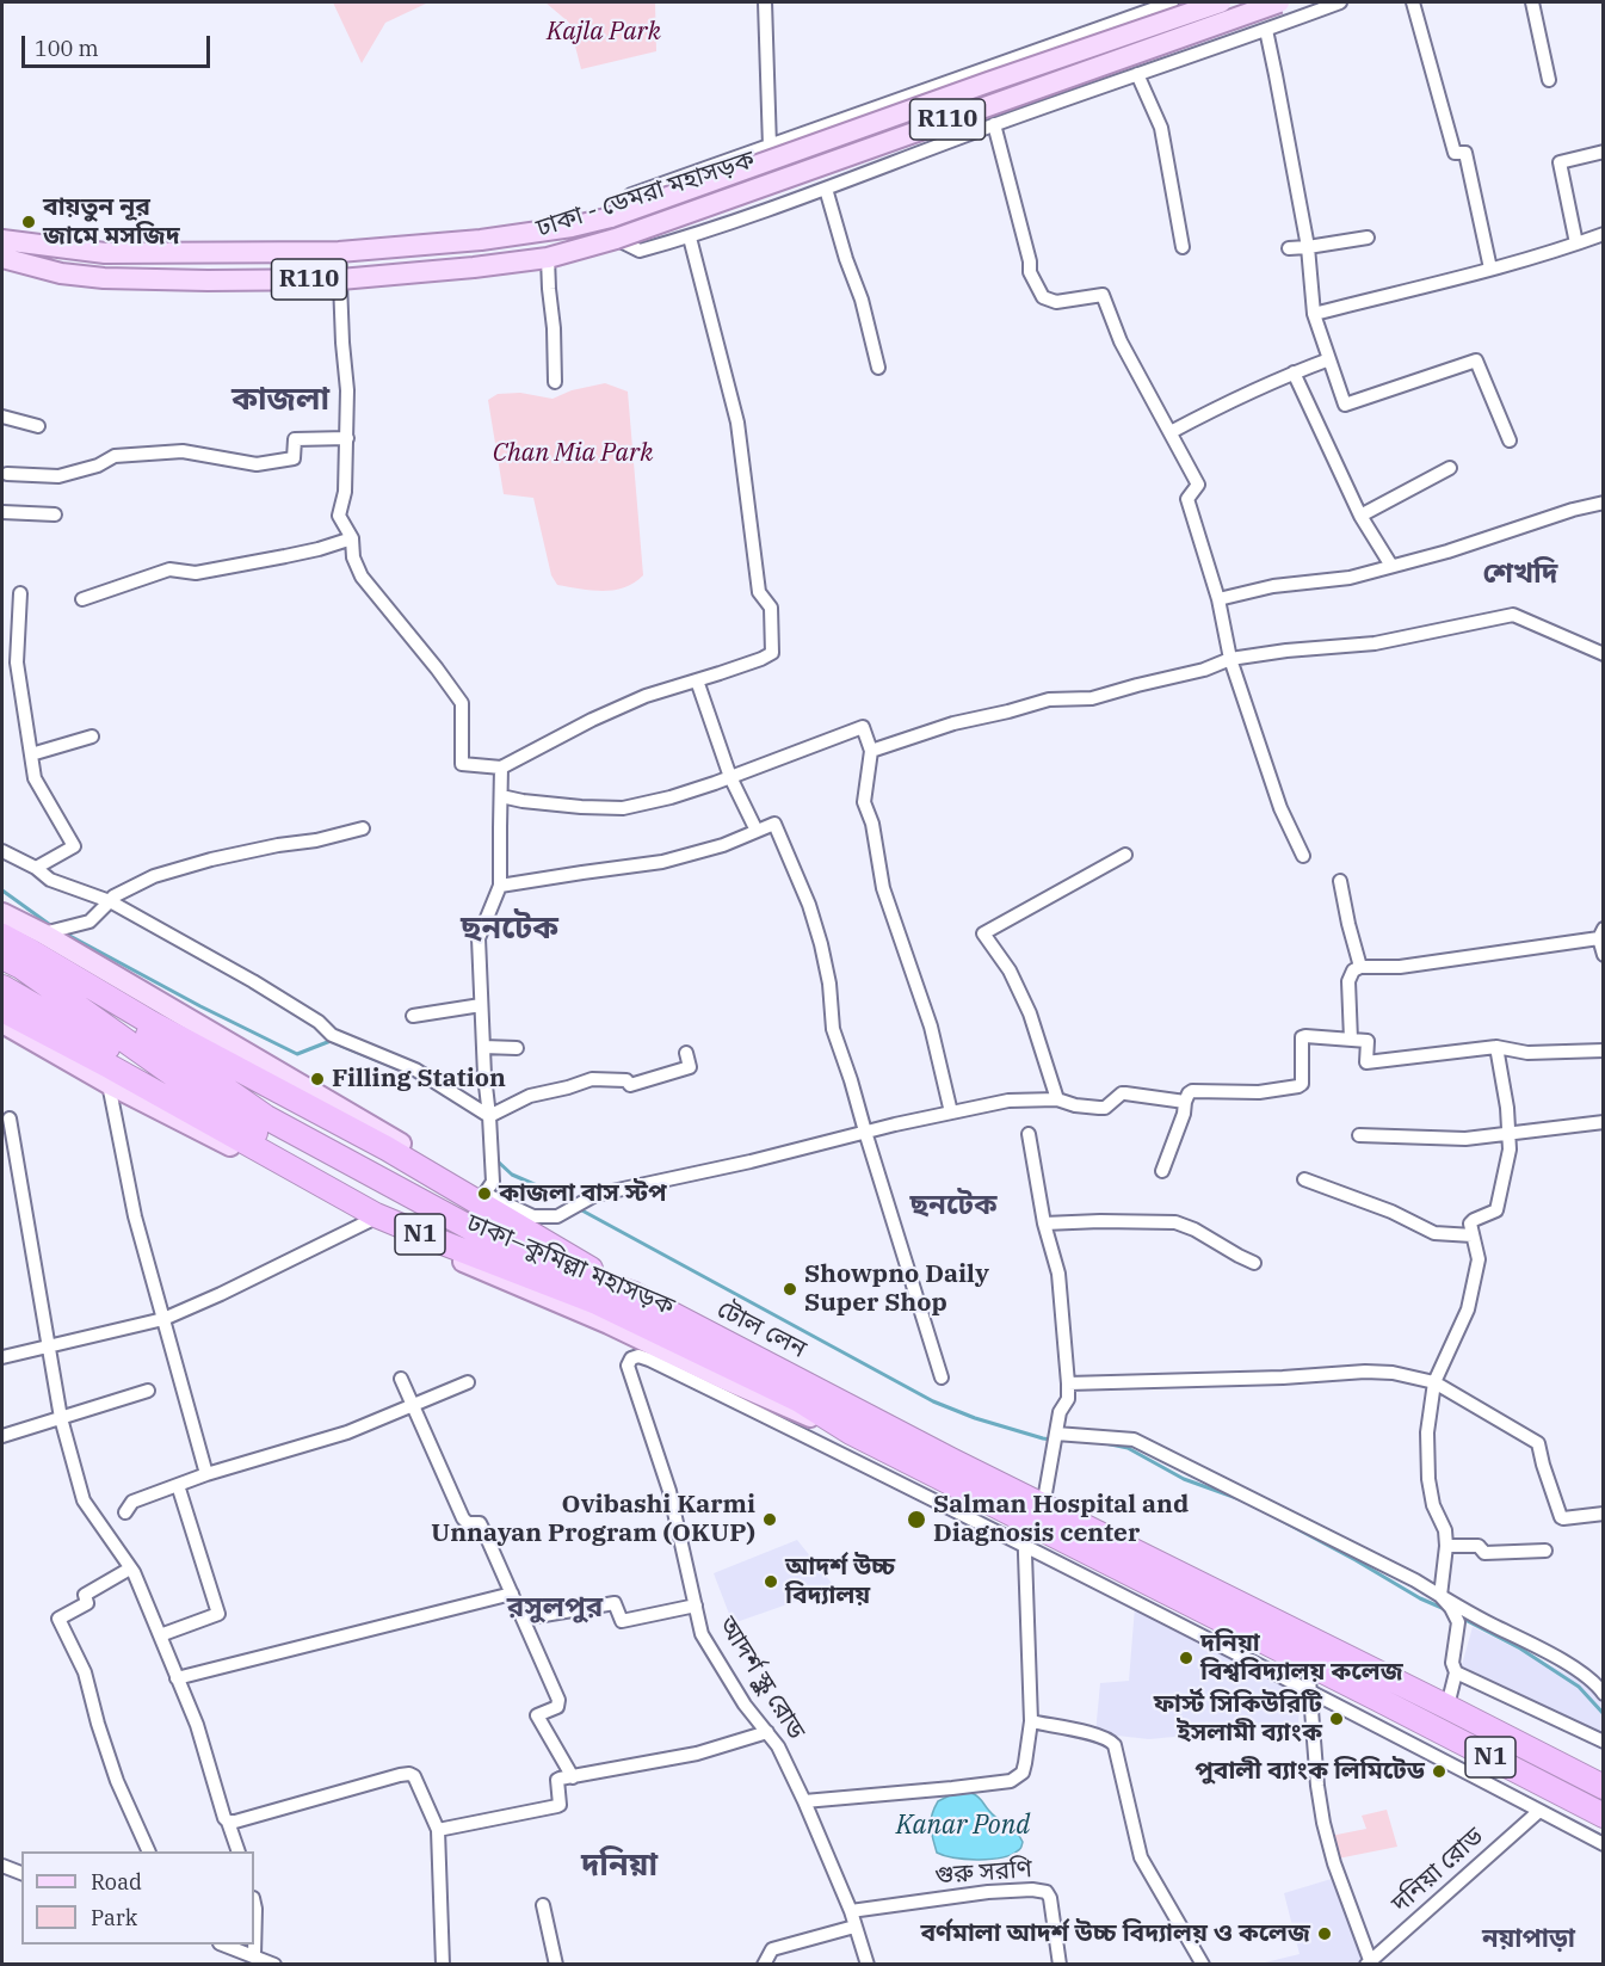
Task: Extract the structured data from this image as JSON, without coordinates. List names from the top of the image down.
{
  "streets": {
    "highway": ["N1", "ঢাকা–কুমিল্লা মহাসড়ক", "টোল লেন"],
    "main road": ["R110", "ঢাকা - ডেমরা মহাসড়ক"],
    "street": ["আদর্শ স্কুল রোড", "দনিয়া রোড", "গুরু সরণি"]
  },
  "crossings": [
    ["N1", "ঢাকা–কুমিল্লা মহাসড়ক"],
    ["N1", "টোল লেন"],
    ["ঢাকা–কুমিল্লা মহাসড়ক", "টোল লেন"],
    ["আদর্শ স্কুল রোড", "গুরু সরণি"]
  ],
  "districts": [
    "কাজলা",
    "শেখদি",
    "ছনটেক",
    "ছনটেক",
    "রসুলপুর",
    "দনিয়া",
    "নয়াপাড়া"
  ],
  "water": ["Kanar Pond"],
  "parks": ["Kajla Park", "Chan Mia Park"],
  "places": [
    "বায়তুন নূর জামে মসজিদ",
    "Filling Station",
    "কাজলা বাস স্টপ",
    "Showpno Daily Super Shop",
    "Ovibashi Karmi Unnayan Program (OKUP)",
    "Salman Hospital and Diagnosis center",
    "আদর্শ উচ্চ বিদ্যালয়",
    "দনিয়া বিশ্ববিদ্যালয় কলেজ",
    "ফার্স্ট সিকিউরিটি ইসলামী ব্যাংক",
    "পুবালী ব্যাংক লিমিটেড",
    "বর্ণমালা আদর্শ উচ্চ বিদ্যালয় ও কলেজ"
  ],
  "legend": ["Road", "Park"],
  "scale_bar": "100 m"
}
